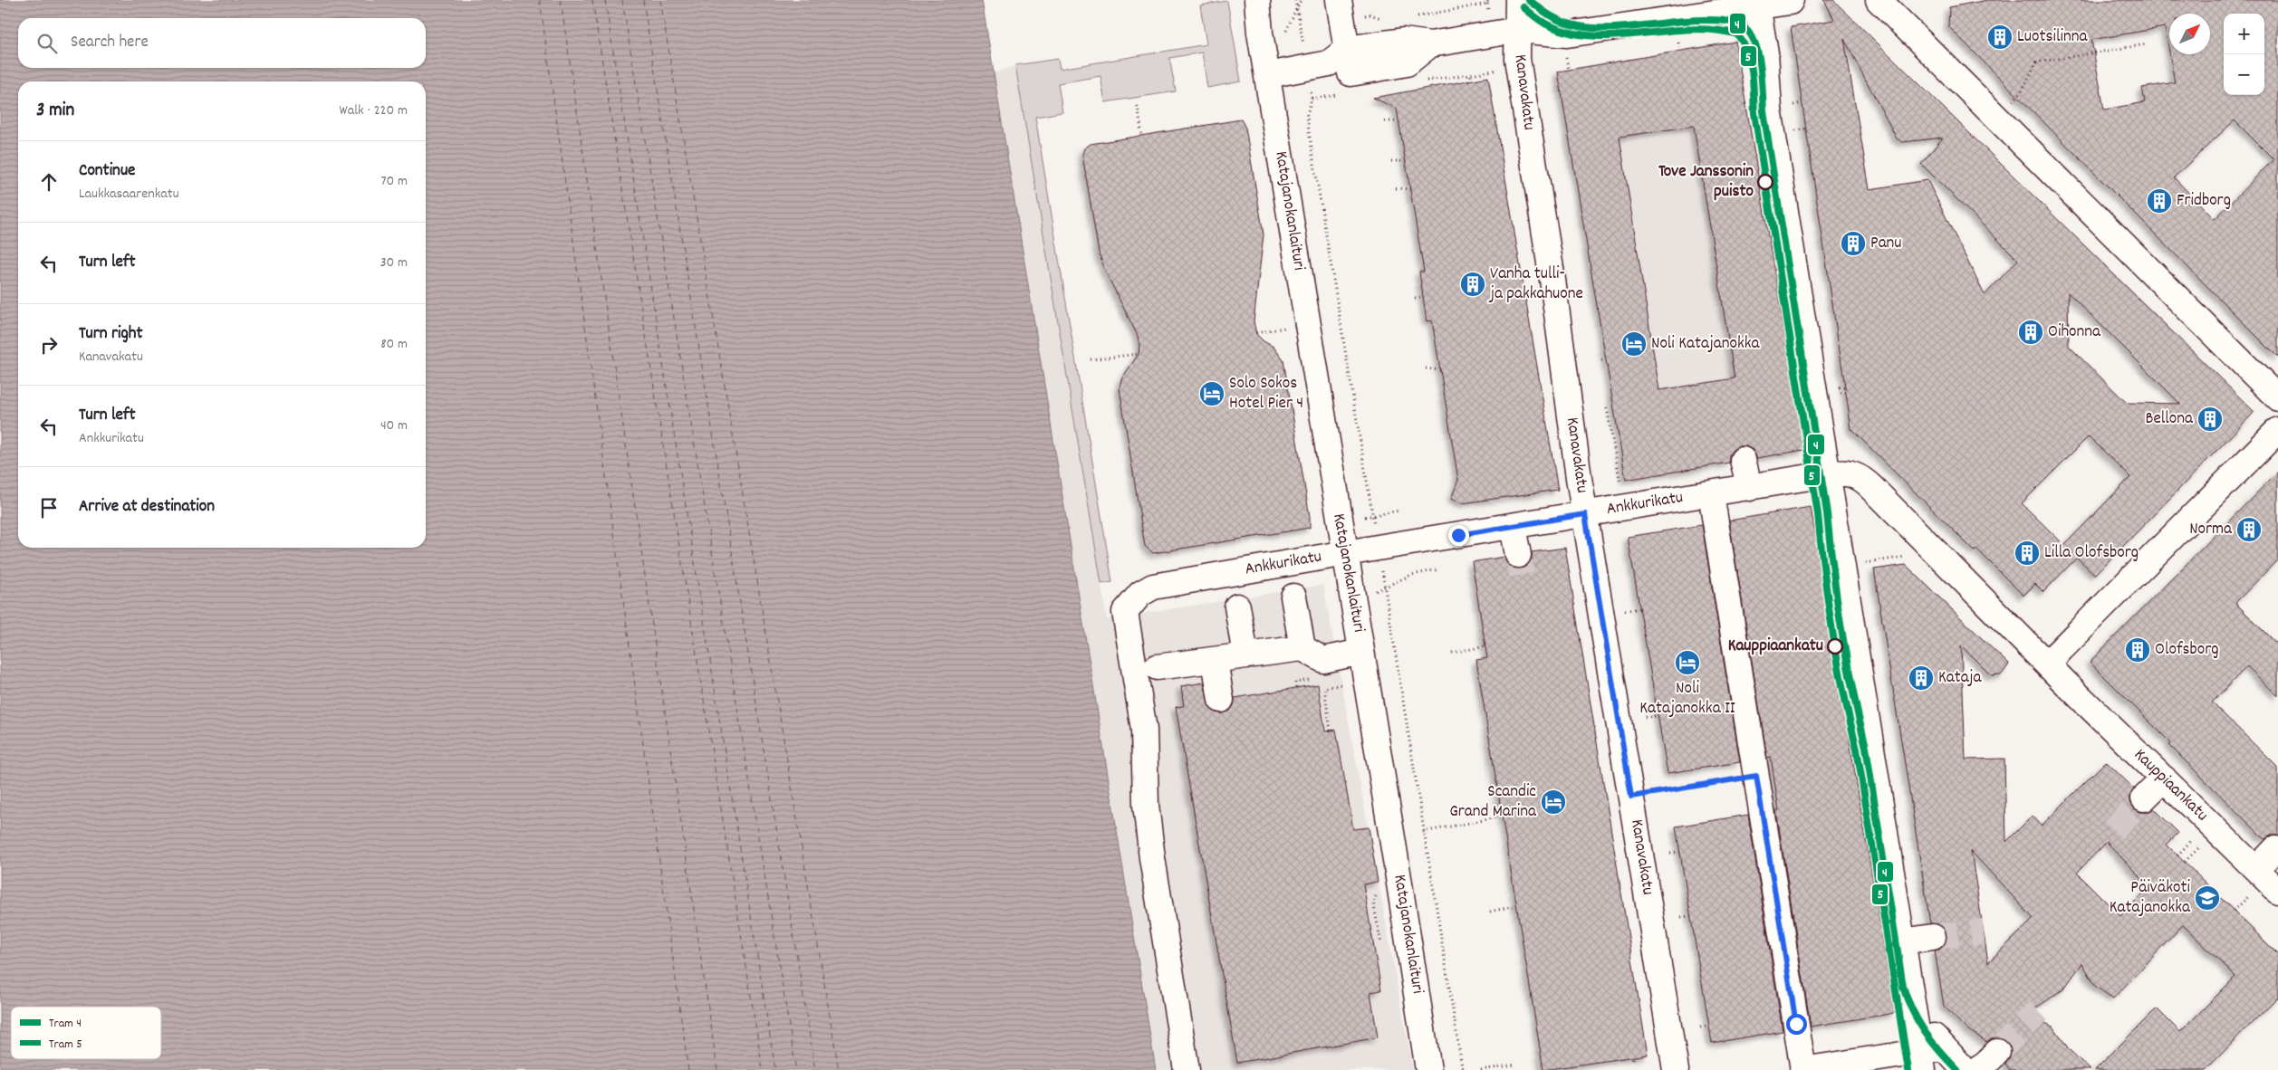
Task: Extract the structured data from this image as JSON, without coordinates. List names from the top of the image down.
{
  "streets": {
    "street": [
      "Kanavakatu",
      "Katajanokanlaituri",
      "Ankkurikatu",
      "Kauppiaankatu"
    ]
  },
  "crossings": [
    ["Kanavakatu", "Ankkurikatu"],
    ["Katajanokanlaituri", "Ankkurikatu"],
    ["Ankkurikatu", "Kauppiaankatu"]
  ],
  "places": {
    "building": [
      "Luotsilinna",
      "Fridborg",
      "Panu",
      "Vanha tulli- ja pakkahuone",
      "Oihonna",
      "Bellona",
      "Norma",
      "Lilla Olofsborg",
      "Olofsborg",
      "Kataja"
    ],
    "other": ["Tove Janssonin puisto", "Kauppiaankatu"],
    "hotel": [
      "Noli Katajanokka",
      "Solo Sokos Hotel Pier 4",
      "Noli Katajanokka II",
      "Scandic Grand Marina"
    ],
    "school or university": ["Päiväkoti Katajanokka"]
  },
  "lines": ["tram line 4", "tram line 5"],
  "legend": ["Tram 4", "Tram 5"],
  "north": "top right",
  "page": {
    "map_buttons": ["+", "−"],
    "search": "Search here",
    "heading": ["3 min", "Walk · 220 m"],
    "list": [
      ["Continue", "Laukkasaarenkatu", "70 m"],
      ["Turn left", "30 m"],
      ["Turn right", "Kanavakatu", "80 m"],
      ["Turn left", "Ankkurikatu", "40 m"],
      "Arrive at destination"
    ]
  }
}
